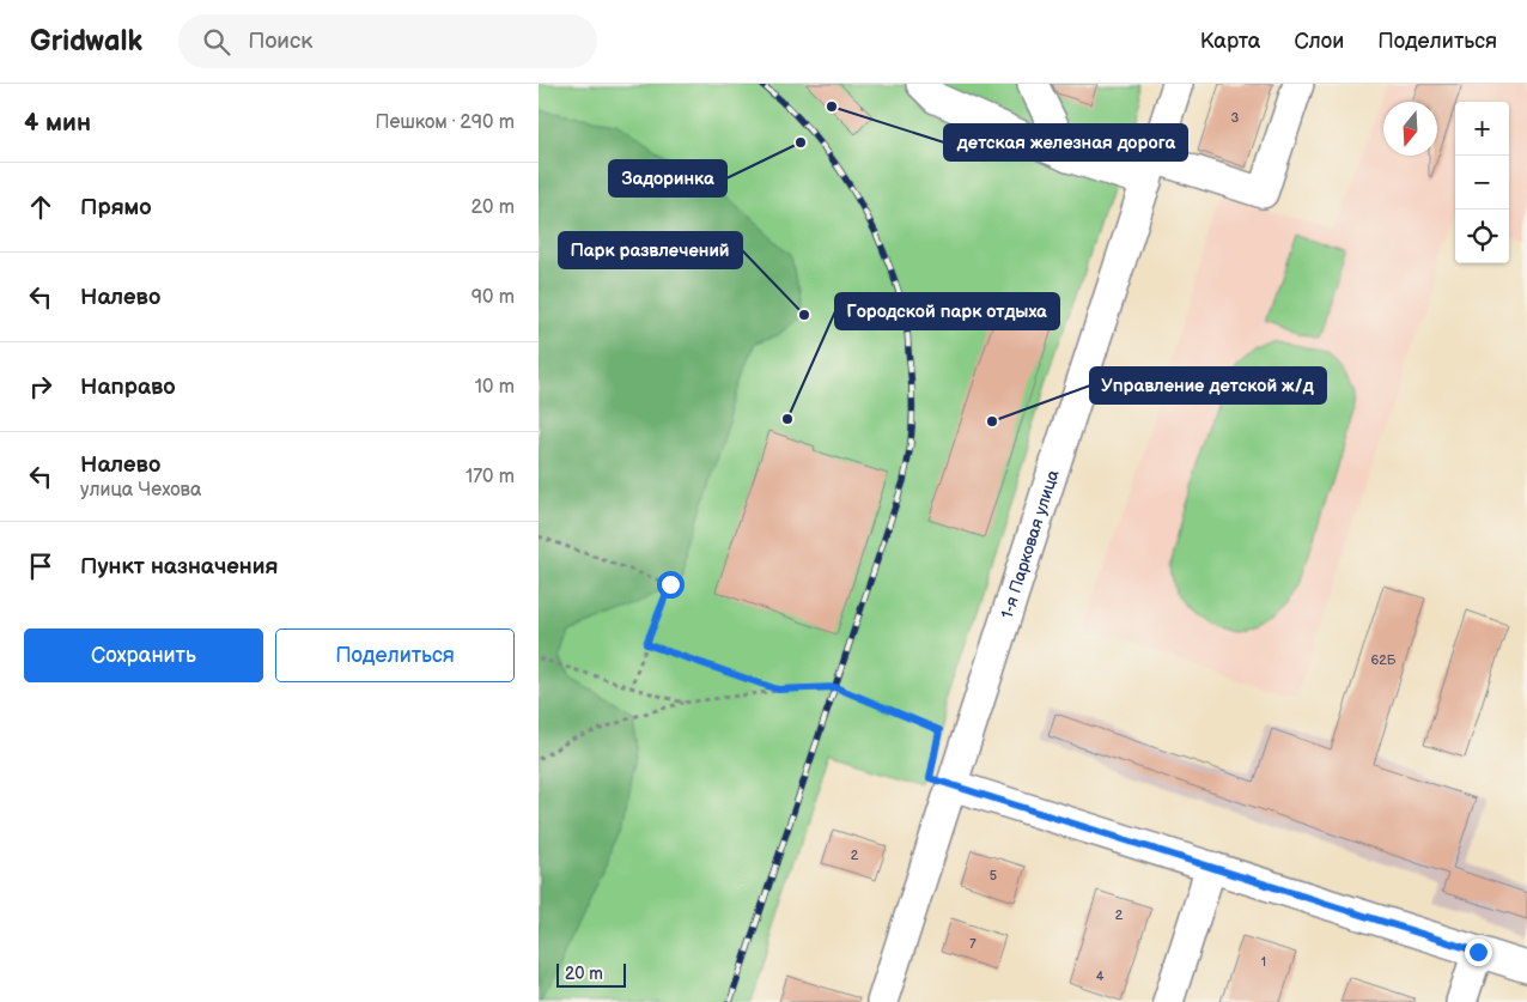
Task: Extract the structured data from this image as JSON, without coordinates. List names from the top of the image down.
{
  "streets": {
    "street": ["1-я Парковая улица"]
  },
  "places": [
    "детская железная дорога",
    "Задоринка",
    "Парк развлечений",
    "Городской парк отдыха",
    "Управление детской ж/д"
  ],
  "house_numbers": [
    "3",
    "62Б",
    "2",
    "5",
    "2",
    "7",
    "1",
    "4"
  ],
  "scale_bar": "20 m",
  "north": "bottom",
  "page": {
    "header": "Gridwalk",
    "search": "Поиск",
    "nav": ["Карта", "Слои", "Поделиться"],
    "heading": ["4 мин", "Пешком · 290 m"],
    "map_buttons": ["+", "−"],
    "list": [
      ["Прямо", "20 m"],
      ["Налево", "90 m"],
      ["Направо", "10 m"],
      ["Налево", "улица Чехова", "170 m"],
      "Пункт назначения"
    ],
    "buttons": ["Сохранить", "Поделиться"],
    "scale": "20 m"
  }
}
